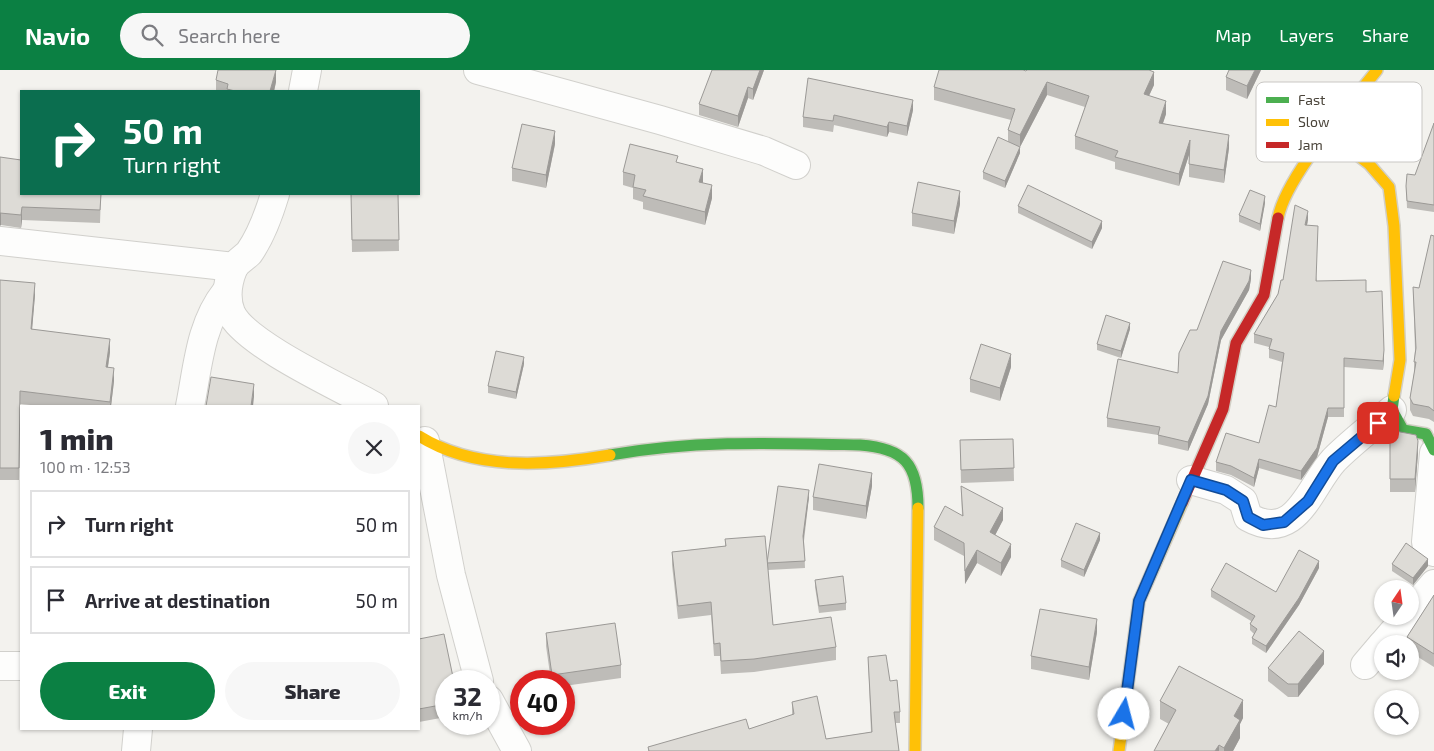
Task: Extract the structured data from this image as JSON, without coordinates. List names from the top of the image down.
{
  "legend": ["Fast", "Slow", "Jam"],
  "north": "top",
  "page": {
    "header": "Navio",
    "search": "Search here",
    "nav": ["Map", "Layers", "Share"],
    "turn": ["50 m", "Turn right"],
    "heading": ["1 min", "100 m · 12:53"],
    "list": [
      {
        "name": "Turn right",
        "value": "50 m"
      },
      {
        "name": "Arrive at destination",
        "value": "50 m"
      }
    ],
    "buttons": ["Exit", "Share"],
    "speed": "32 km/h",
    "limit": "40"
  }
}
